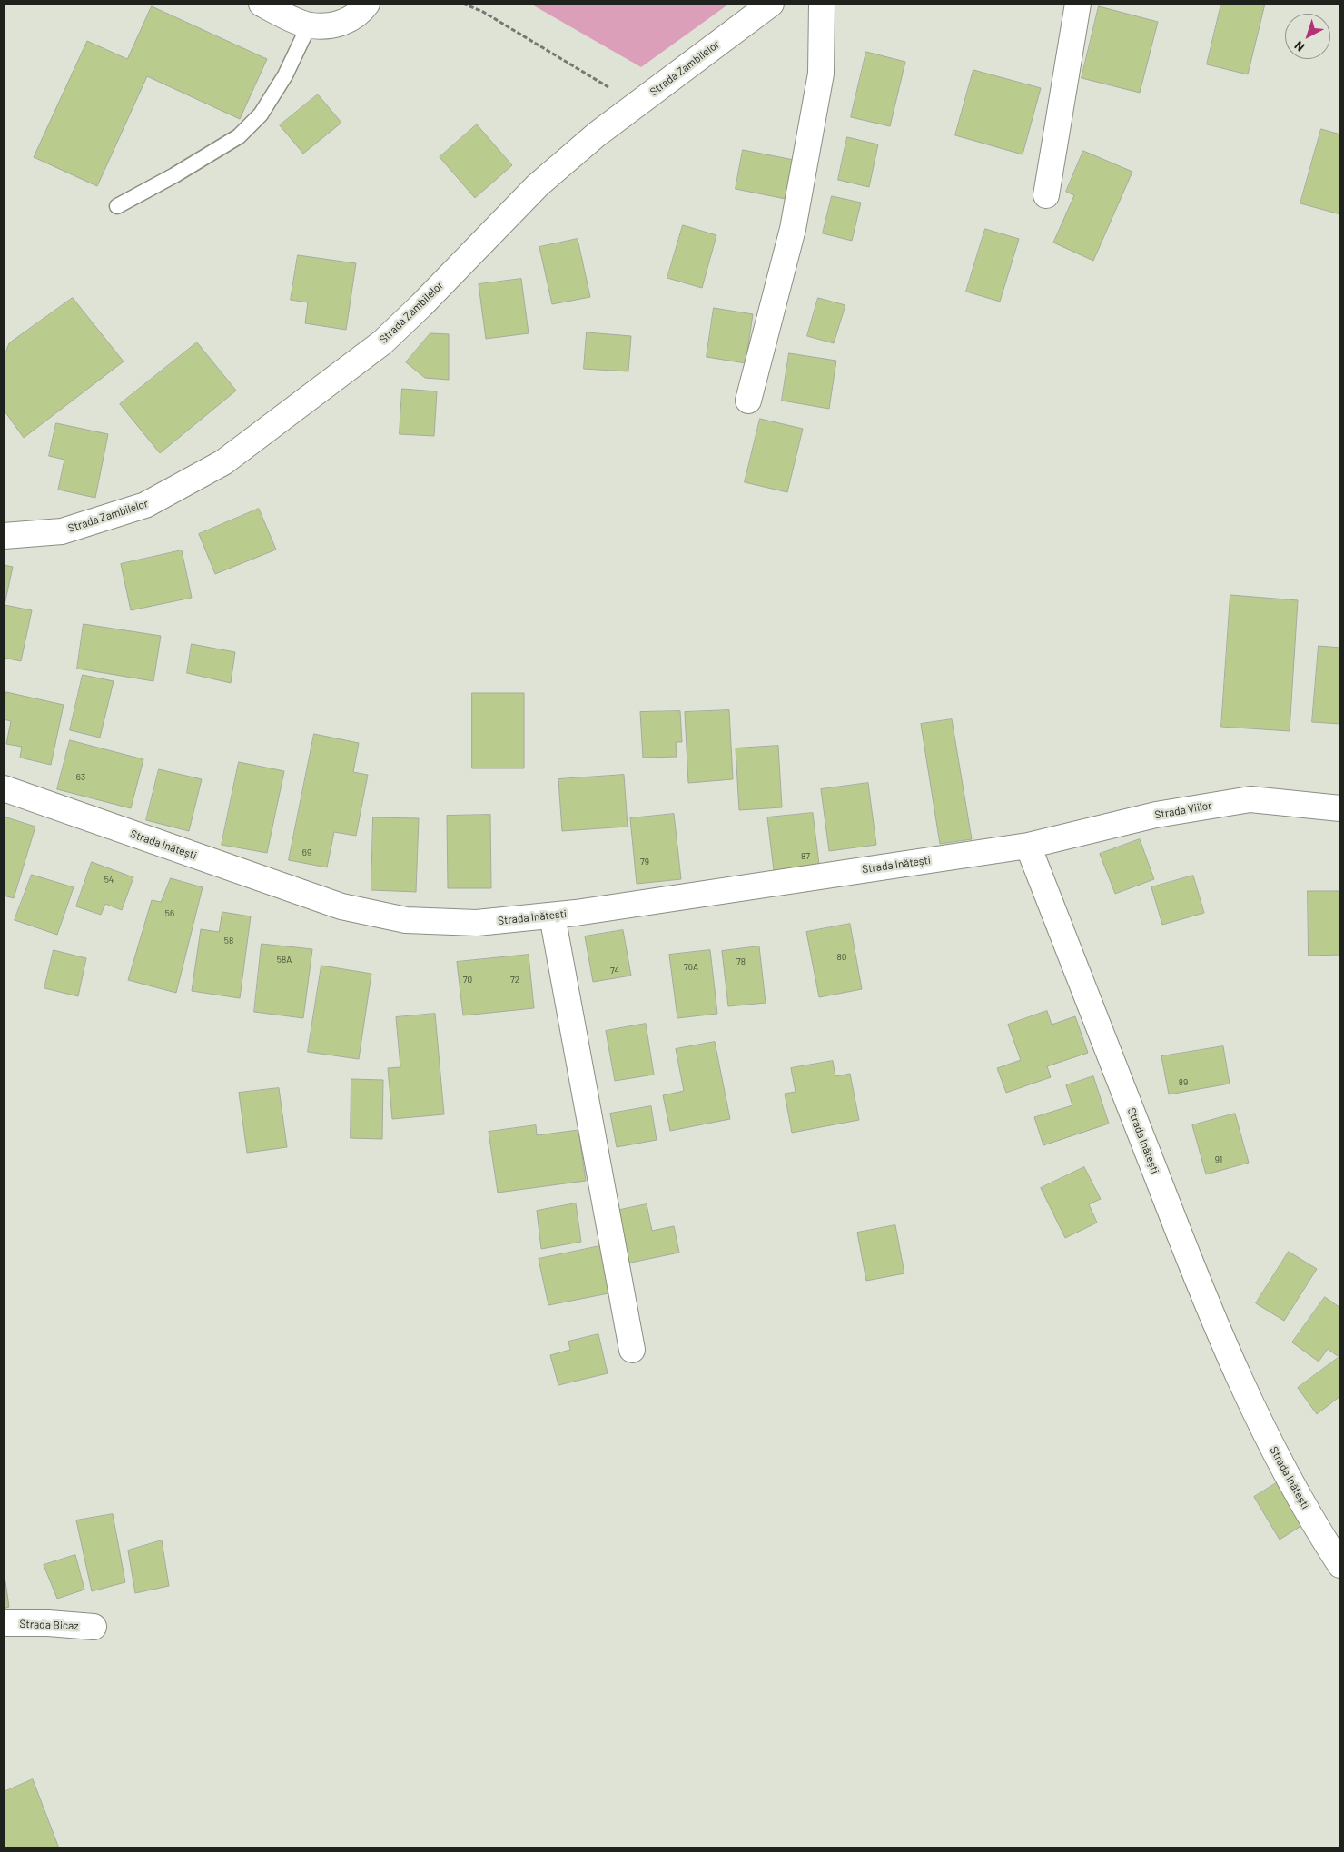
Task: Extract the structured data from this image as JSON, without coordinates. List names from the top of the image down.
{
  "streets": {
    "street": [
      "Strada Zambilelor",
      "Strada Viilor",
      "Strada Inătești",
      "Strada Bicaz"
    ]
  },
  "crossings": [
    ["Strada Viilor", "Strada Inătești"]
  ],
  "house_numbers": [
    "63",
    "69",
    "87",
    "79",
    "54",
    "56",
    "58",
    "80",
    "58A",
    "78",
    "76A",
    "74",
    "70",
    "72",
    "89",
    "91"
  ],
  "north": "bottom left"
}
